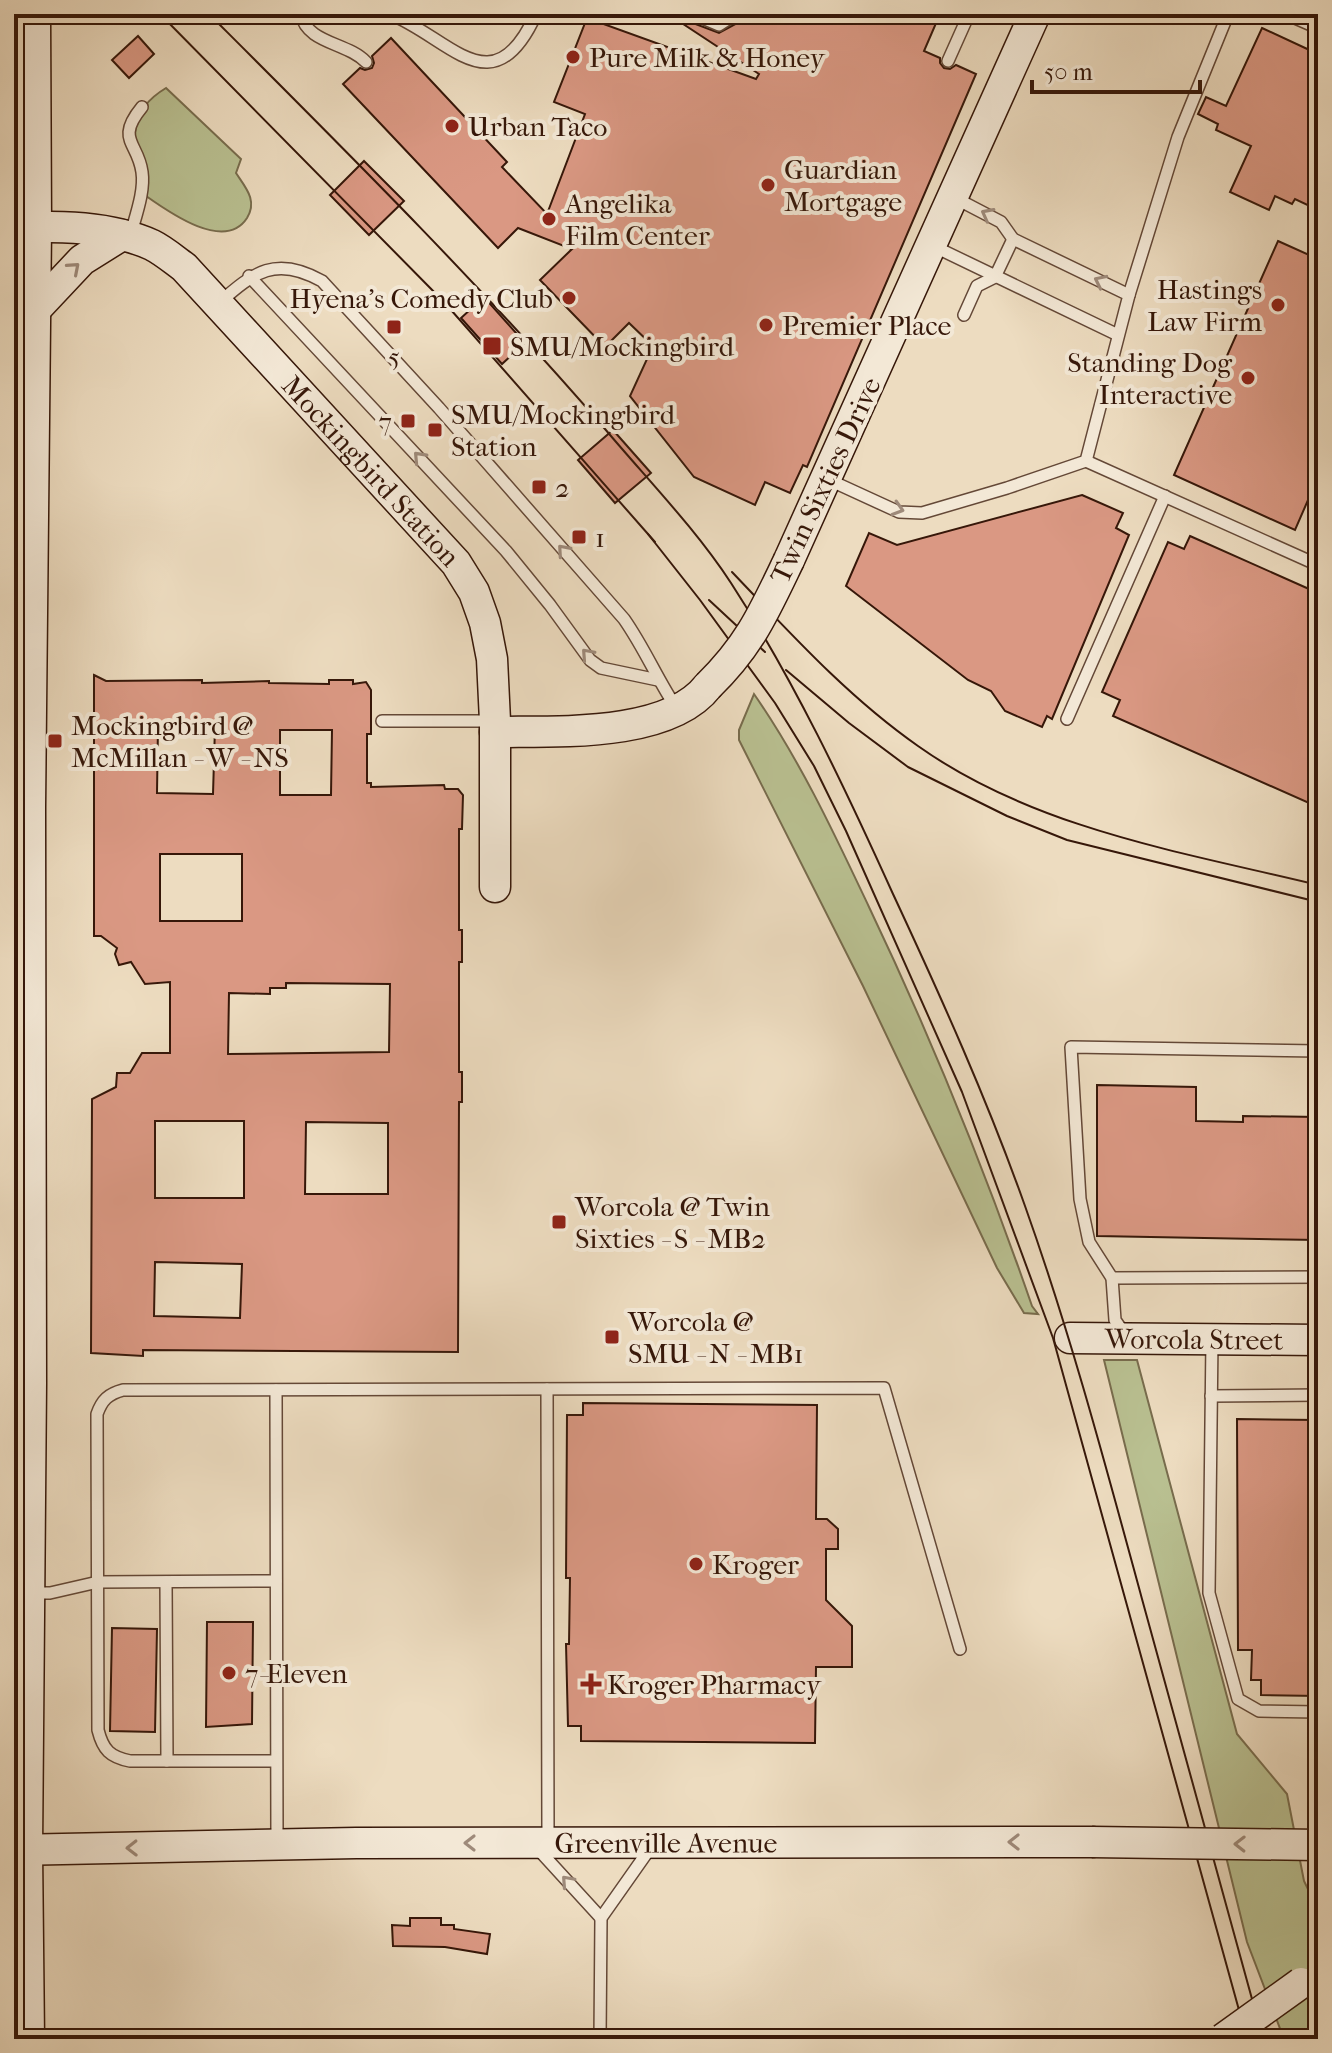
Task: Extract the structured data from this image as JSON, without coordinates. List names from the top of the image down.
{
  "streets": {
    "main road": [
      "Mockingbird Station",
      "Twin Sixties Drive",
      "Worcola Street",
      "Greenville Avenue"
    ]
  },
  "crossings": [
    ["Mockingbird Station", "Twin Sixties Drive"]
  ],
  "one_way": ["Greenville Avenue"],
  "places": {
    "other": [
      "Pure Milk & Honey",
      "Urban Taco",
      "Guardian Mortgage",
      "Angelika Film Center",
      "Hyena's Comedy Club",
      "Hastings Law Firm",
      "Premier Place",
      "Standing Dog Interactive",
      "Kroger",
      "7-Eleven"
    ],
    "transit": [
      "5",
      "SMU/Mockingbird",
      "7",
      "SMU/Mockingbird Station",
      "2",
      "1",
      "Mockingbird @ McMillan - W - NS",
      "Worcola @ Twin Sixties - S - MB2",
      "Worcola @ SMU - N - MB1"
    ],
    "health": ["Kroger Pharmacy"]
  },
  "scale_bar": "50 m"
}
